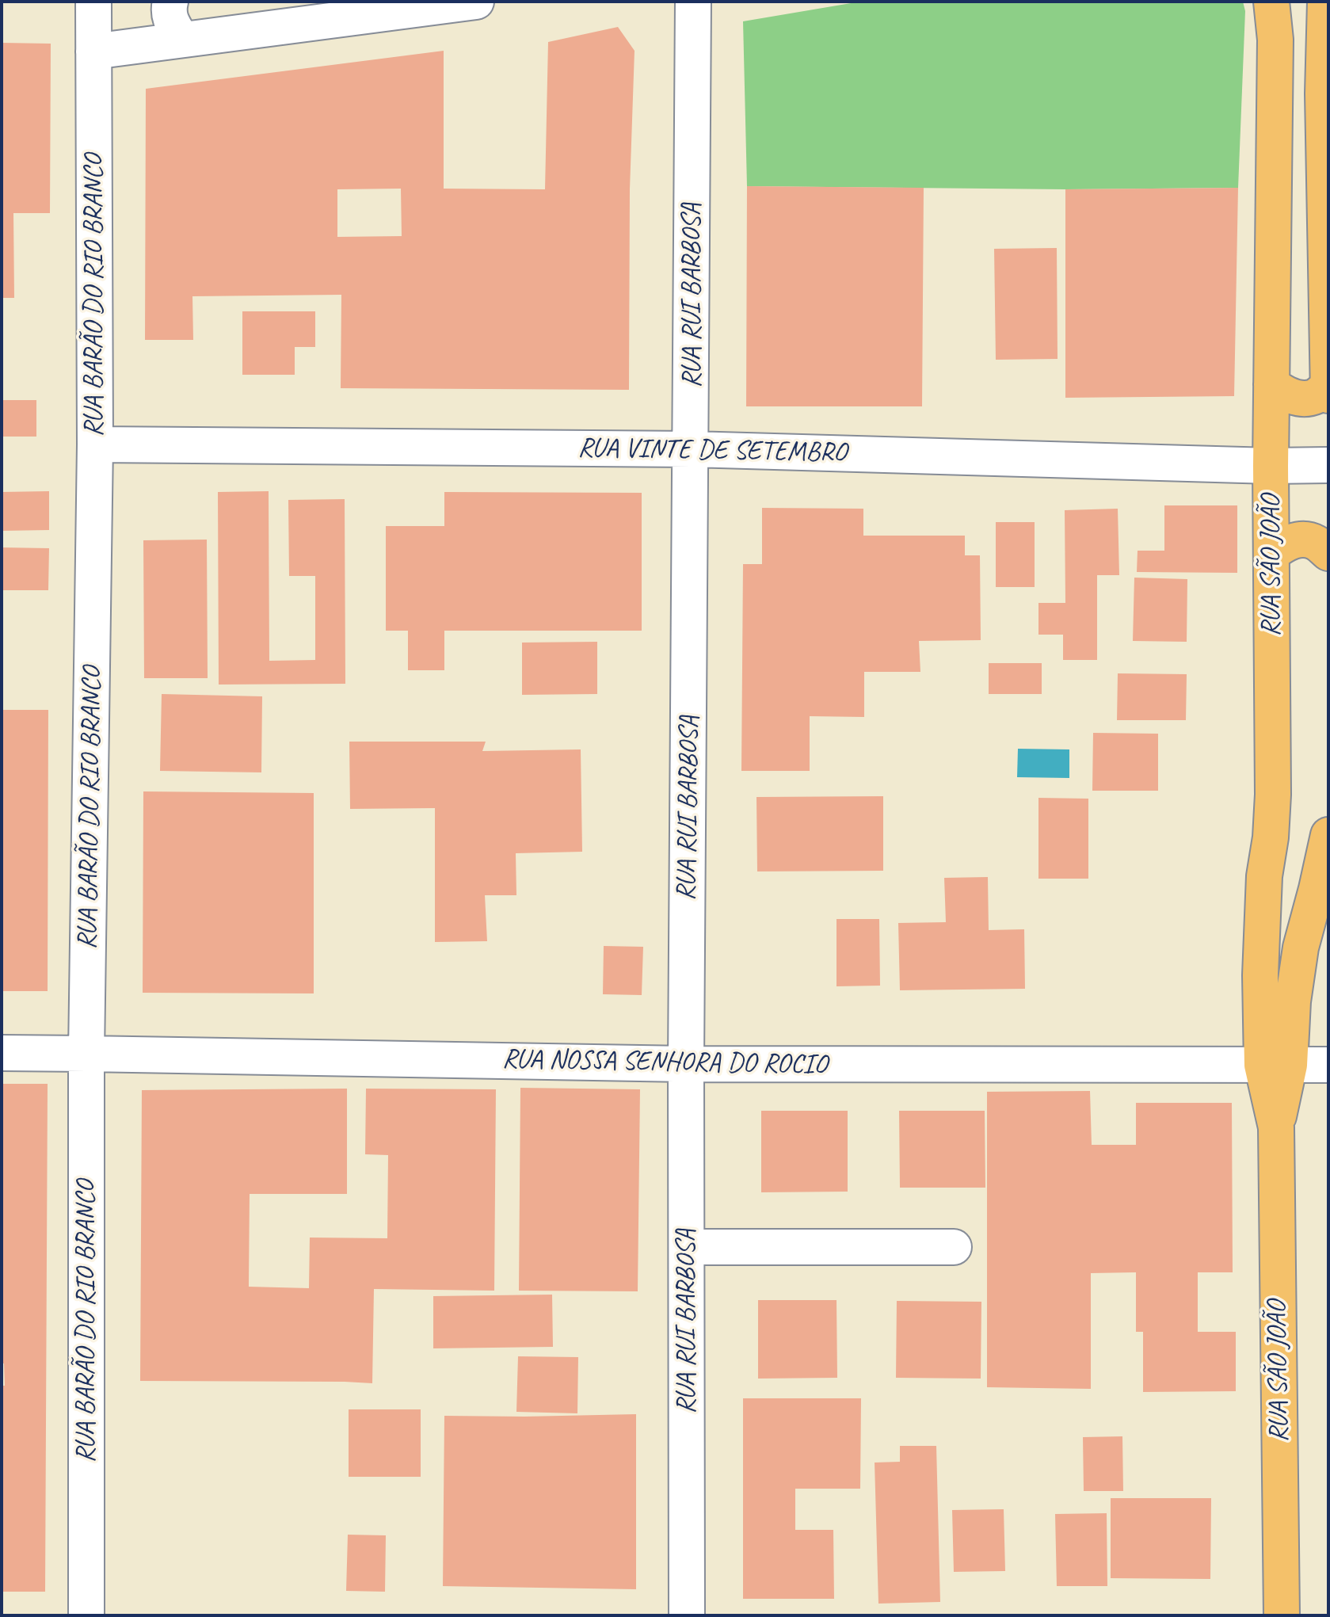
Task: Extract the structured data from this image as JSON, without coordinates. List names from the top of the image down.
{
  "streets": {
    "main road": ["RUA SÃO JOÃO"],
    "street": [
      "RUA BARÃO DO RIO BRANCO",
      "RUA RUI BARBOSA",
      "RUA VINTE DE SETEMBRO",
      "RUA NOSSA SENHORA DO ROCIO"
    ]
  },
  "crossings": [
    ["RUA BARÃO DO RIO BRANCO", "RUA VINTE DE SETEMBRO"],
    ["RUA BARÃO DO RIO BRANCO", "RUA NOSSA SENHORA DO ROCIO"],
    ["RUA RUI BARBOSA", "RUA VINTE DE SETEMBRO"],
    ["RUA RUI BARBOSA", "RUA NOSSA SENHORA DO ROCIO"],
    ["RUA VINTE DE SETEMBRO", "RUA SÃO JOÃO"],
    ["RUA SÃO JOÃO", "RUA NOSSA SENHORA DO ROCIO"]
  ]
}
